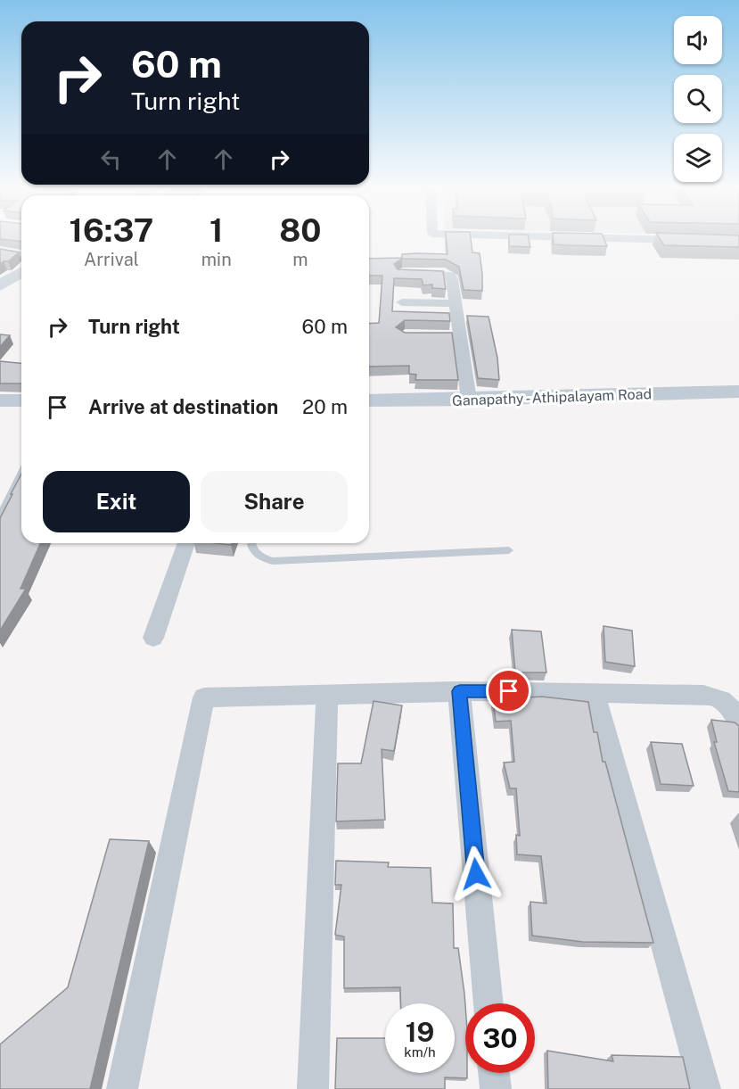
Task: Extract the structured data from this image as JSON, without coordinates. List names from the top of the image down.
{
  "streets": {
    "main road": ["Ganapathy - Athipalayam Road"]
  },
  "page": {
    "turn": ["60 m", "Turn right"],
    "eta": [
      "16:37",
      "Arrival",
      "1",
      "min",
      "80",
      "m"
    ],
    "list": [
      {
        "name": "Turn right",
        "value": "60 m"
      },
      {
        "name": "Arrive at destination",
        "value": "20 m"
      }
    ],
    "buttons": ["Exit", "Share"],
    "speed": "19 km/h",
    "limit": "30"
  }
}
